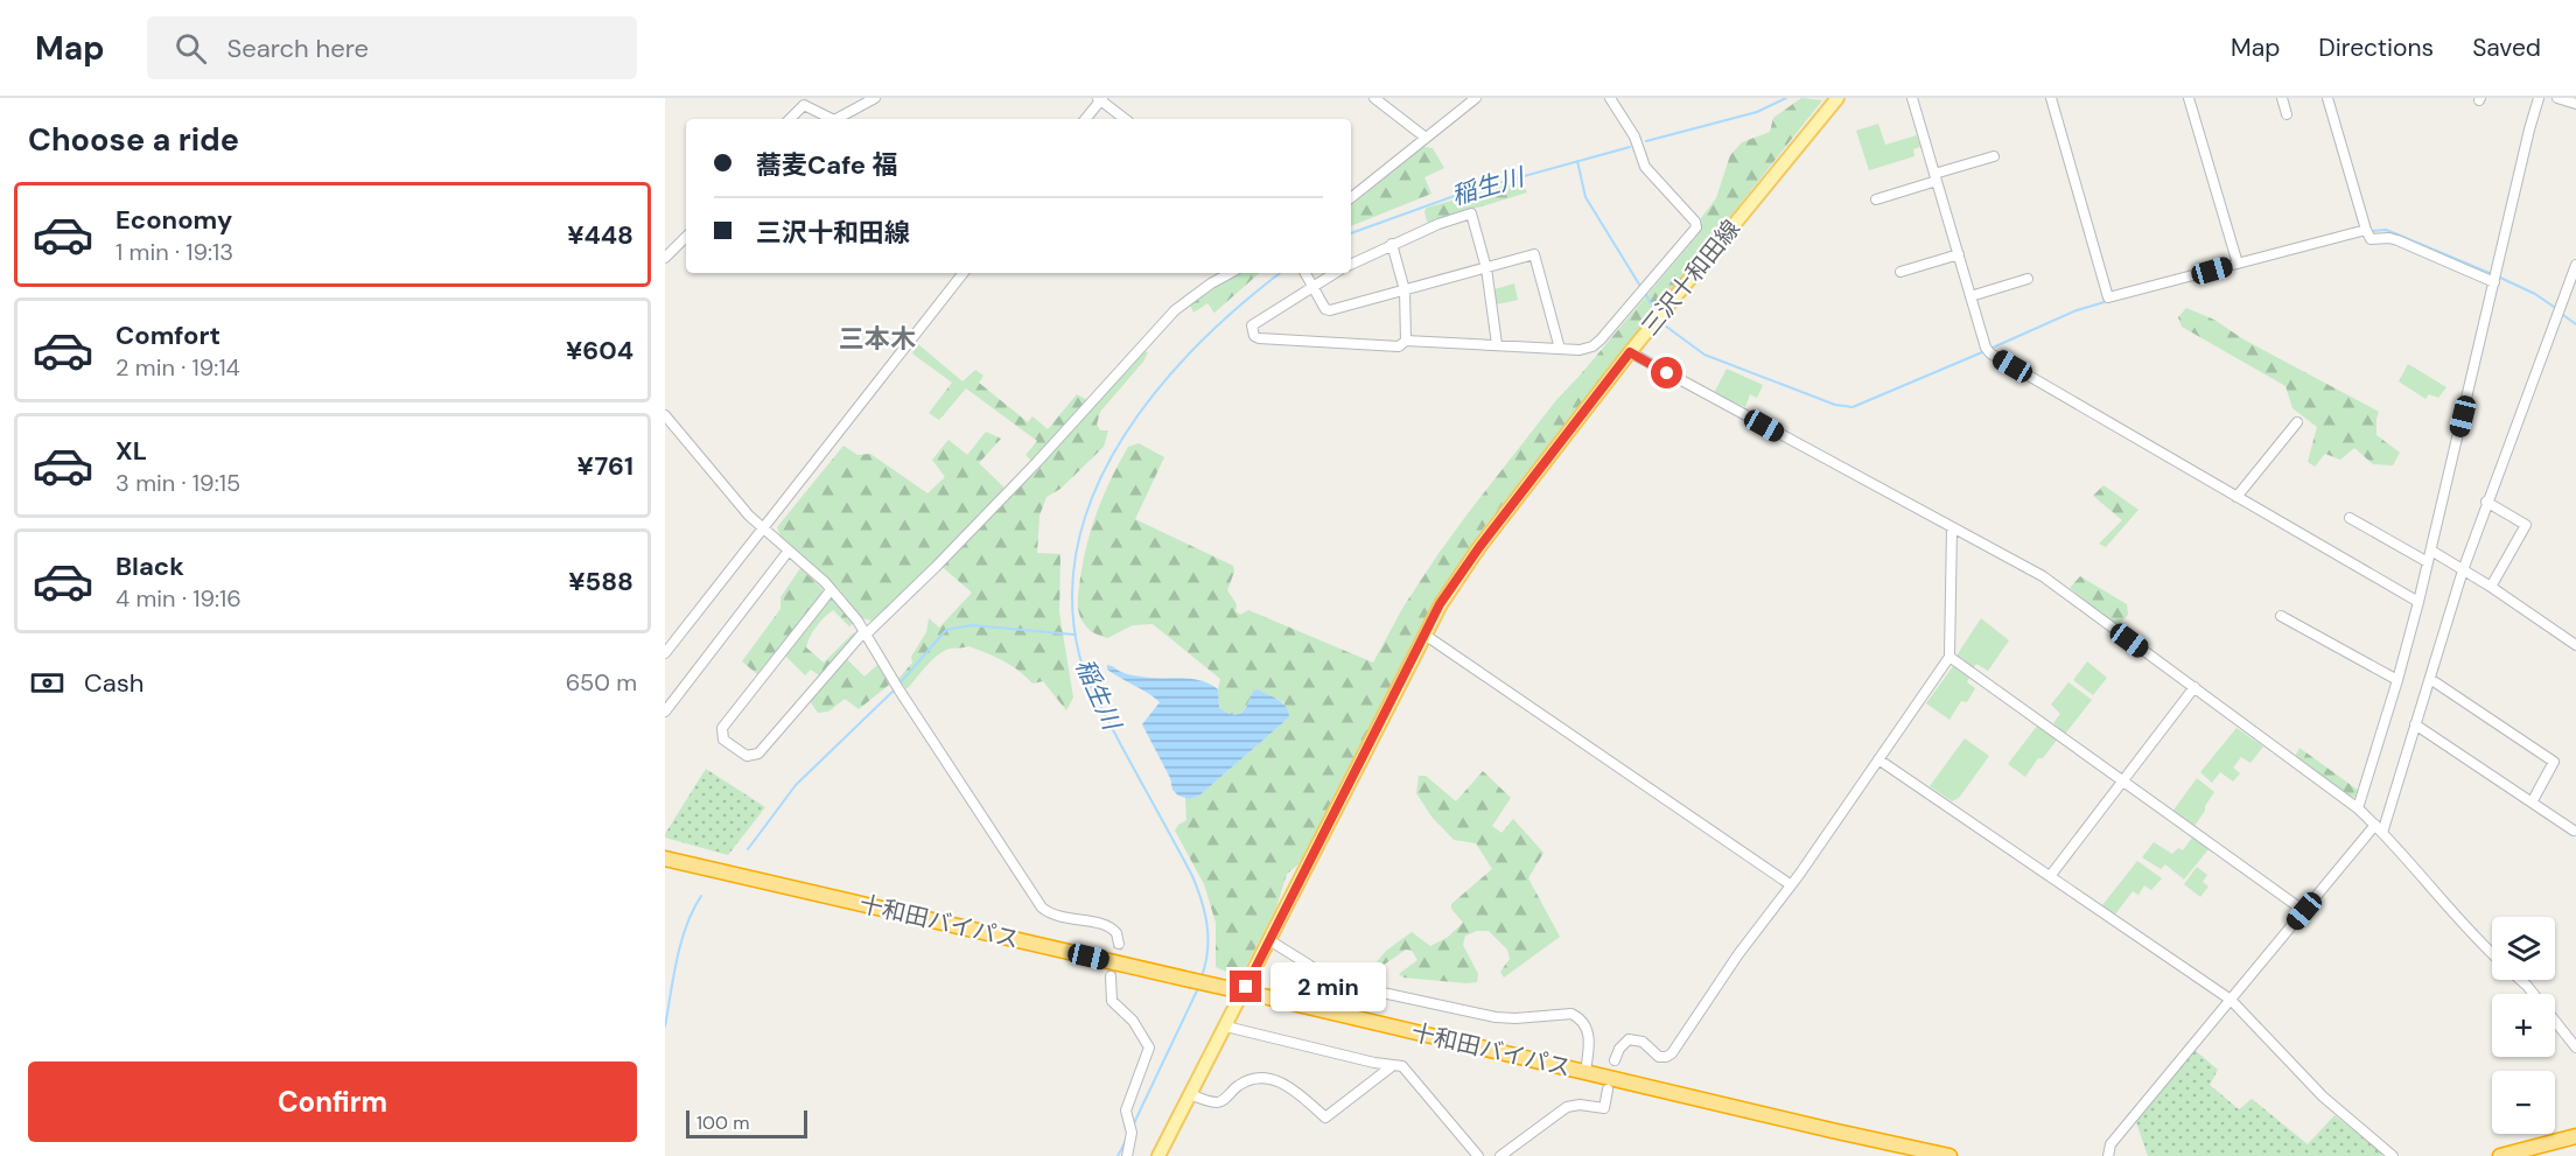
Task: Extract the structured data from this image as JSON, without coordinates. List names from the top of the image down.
{
  "streets": {
    "highway": ["十和田バイパス"],
    "main road": ["三沢十和田線"]
  },
  "districts": ["三本木"],
  "water": ["稲生川"],
  "scale_bar": "100 m",
  "page": {
    "header": "Map",
    "search": "Search here",
    "nav": ["Map", "Directions", "Saved"],
    "heading": "Choose a ride",
    "banner": ["蕎麦Cafe 福", "三沢十和田線"],
    "list": [
      {
        "name": "Economy",
        "note": "1 min · 19:13",
        "value": "¥448"
      },
      {
        "name": "Comfort",
        "note": "2 min · 19:14",
        "value": "¥604"
      },
      {
        "name": "XL",
        "note": "3 min · 19:15",
        "value": "¥761"
      },
      {
        "name": "Black",
        "note": "4 min · 19:16",
        "value": "¥588"
      }
    ],
    "pay": ["Cash", "650 m"],
    "map_buttons": ["+", "−"],
    "bubble": "2 min",
    "buttons": "Confirm",
    "scale": "100 m"
  }
}
